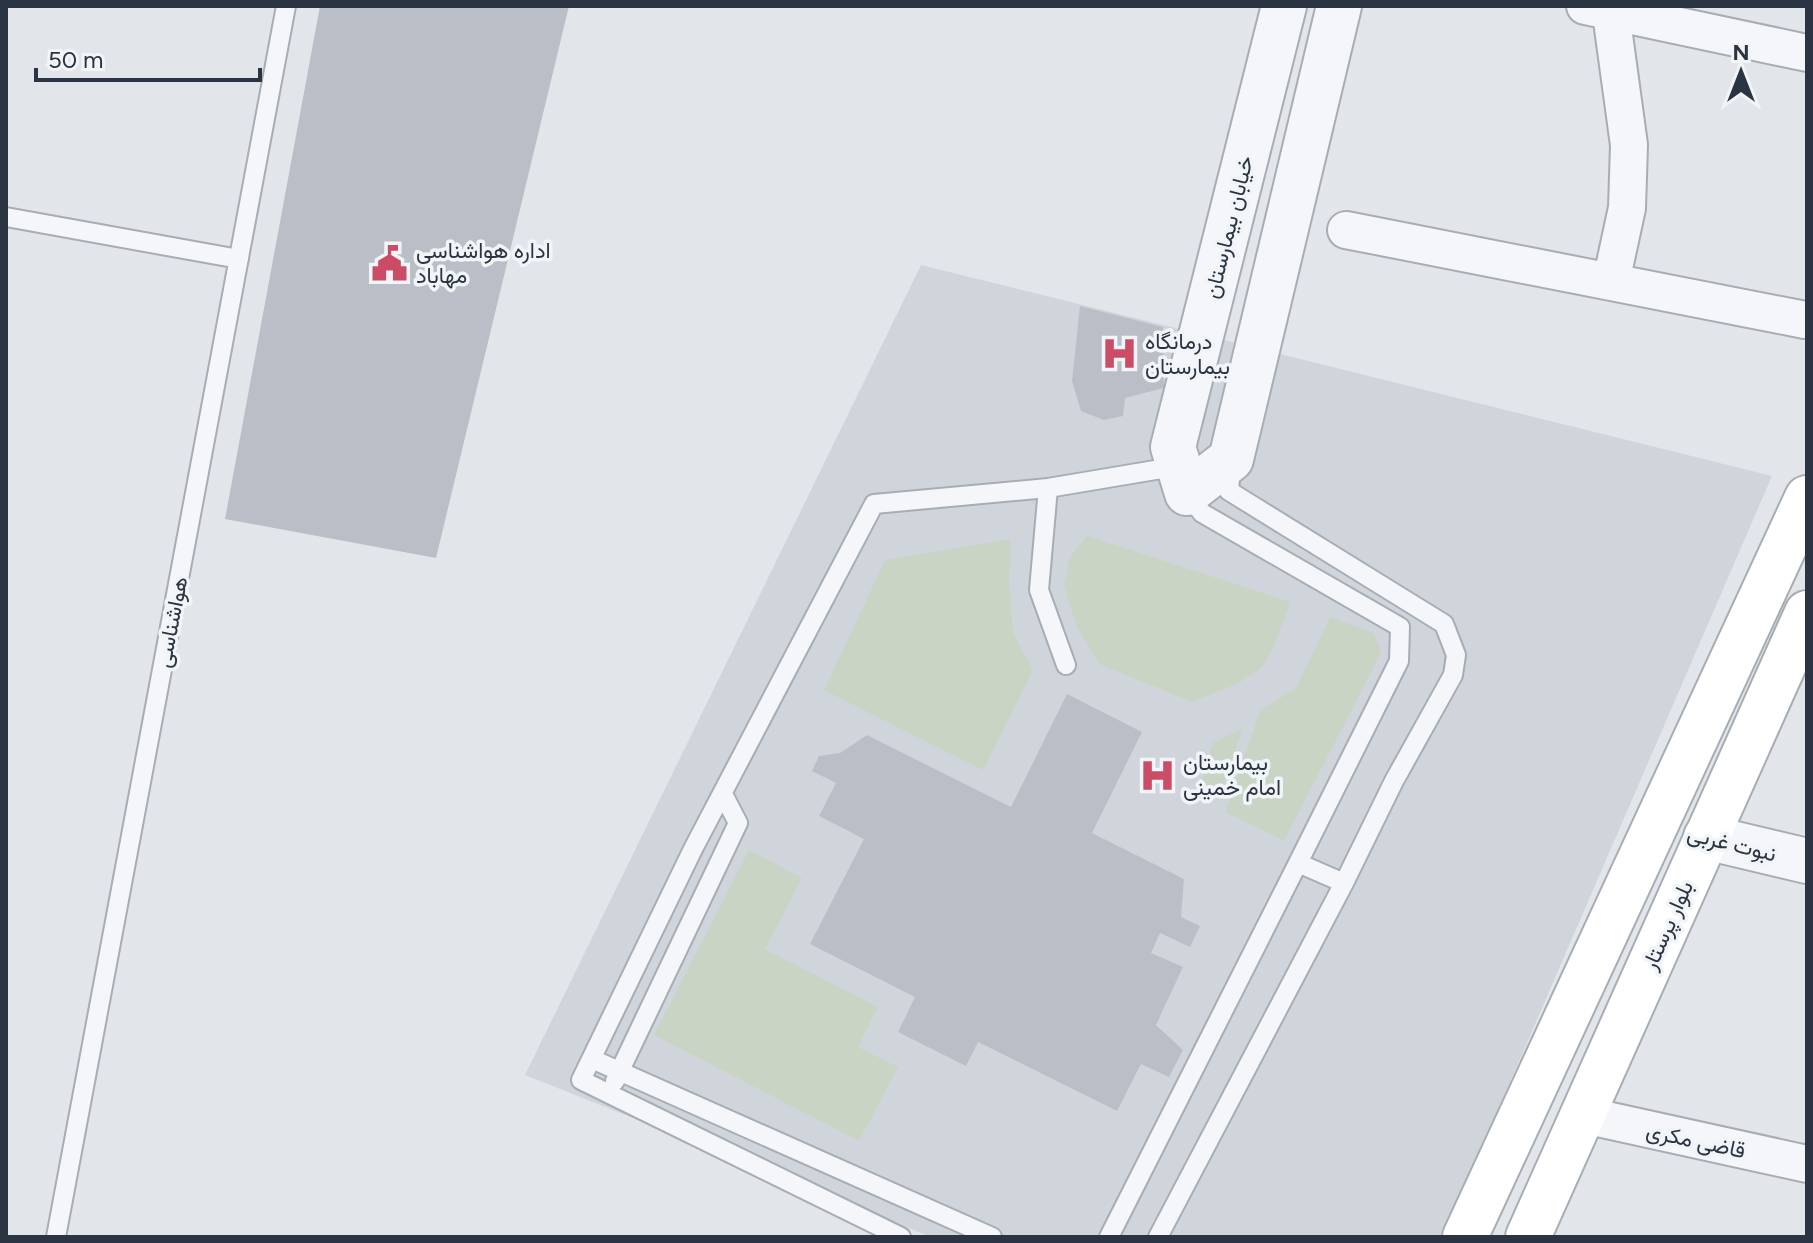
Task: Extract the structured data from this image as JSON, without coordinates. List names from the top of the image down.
{
  "streets": {
    "main road": ["نبوت غربی", "بلوار پرستار"],
    "street": ["خیابان بیمارستان", "قاضی مکری"],
    "lane": ["هواشناسی"]
  },
  "crossings": [
    ["نبوت غربی", "بلوار پرستار"],
    ["بلوار پرستار", "قاضی مکری"]
  ],
  "places": {
    "public building": ["اداره هواشناسی مهاباد"],
    "hospital": ["درمانگاه بیمارستان", "بیمارستان امام خمینی"]
  },
  "scale_bar": "50 m",
  "north": "top"
}
